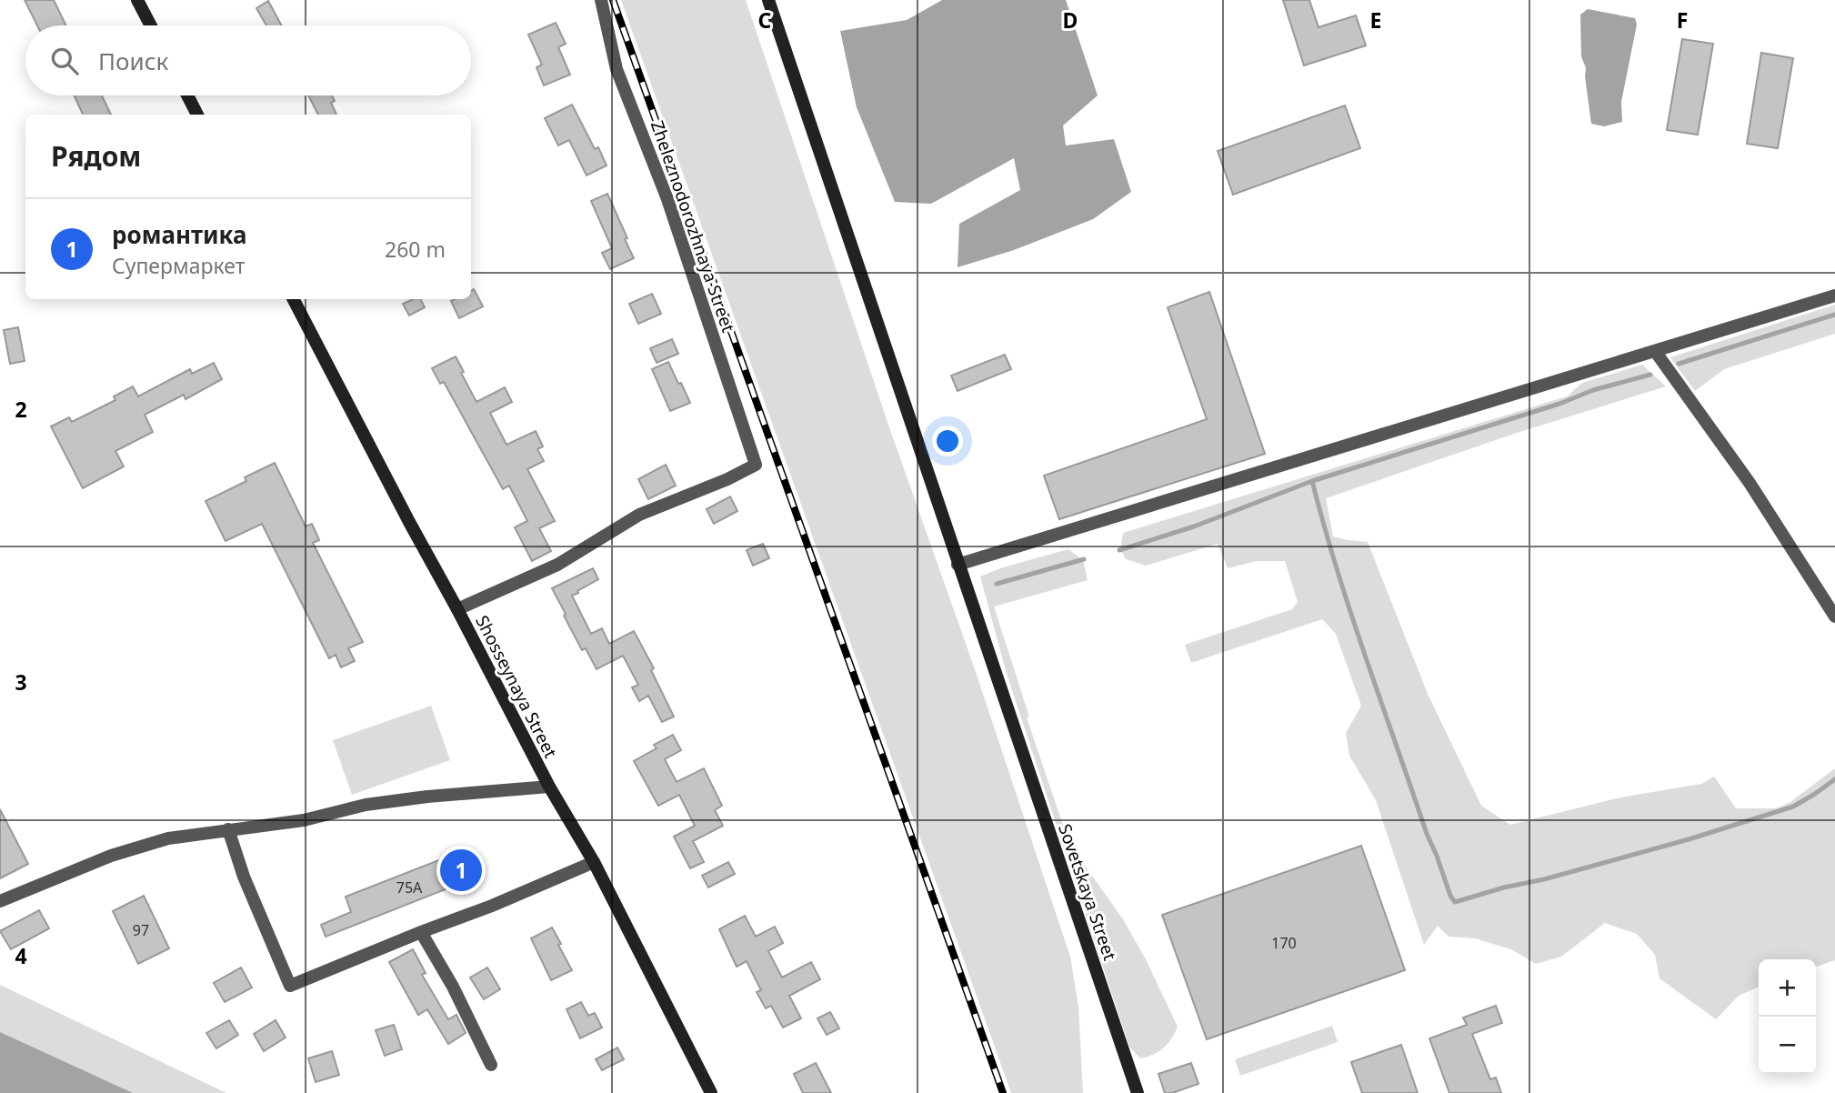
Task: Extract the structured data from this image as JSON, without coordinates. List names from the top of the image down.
{
  "streets": {
    "main road": ["Shosseynaya Street", "Sovetskaya Street"],
    "street": ["Zheleznodorozhnaya Street"]
  },
  "crossings": [
    ["Zheleznodorozhnaya Street", "Shosseynaya Street"]
  ],
  "house_numbers": ["75А", "97", "170"],
  "page": {
    "search": "Поиск",
    "heading": "Рядом",
    "list": [
      {
        "mark": "1",
        "name": "романтика",
        "note": "Супермаркет",
        "value": "260 m"
      }
    ],
    "pins": "1",
    "map_buttons": ["+", "−"]
  },
  "grid": {
    "columns": [
      "C",
      "D",
      "E",
      "F"
    ],
    "rows": ["2", "3", "4"]
  }
}
